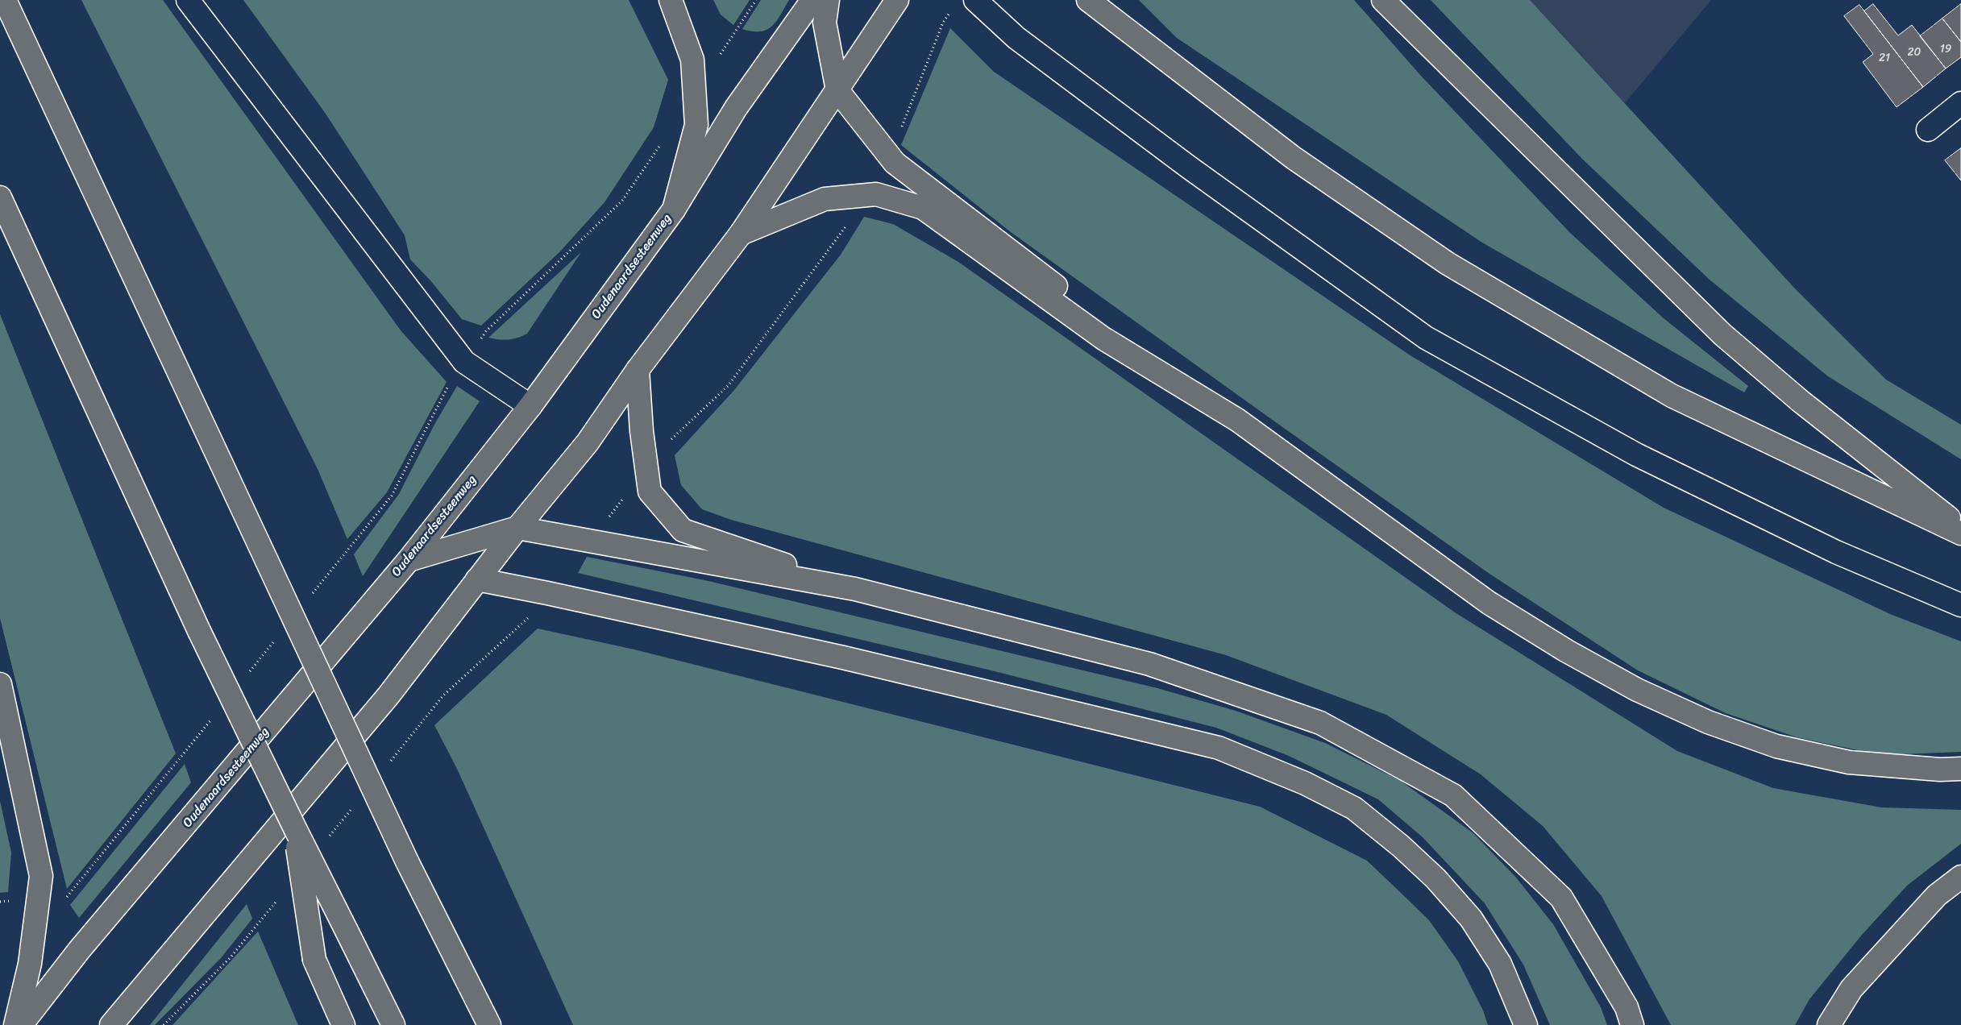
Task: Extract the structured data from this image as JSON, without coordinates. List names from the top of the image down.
{
  "streets": {
    "main road": ["Oudenaardsesteenweg"]
  },
  "house_numbers": ["19", "20", "21"]
}
